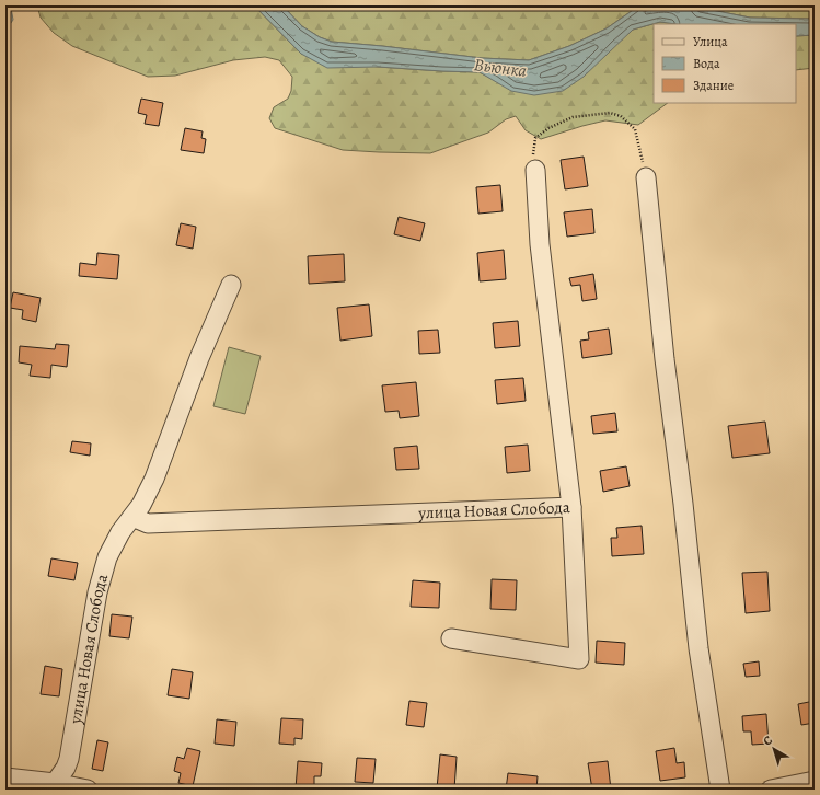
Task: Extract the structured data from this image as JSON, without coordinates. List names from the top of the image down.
{
  "streets": {
    "street": ["улица Новая Слобода"]
  },
  "water": ["Вьюнка"],
  "legend": ["Улица", "Вода", "Здание"],
  "north": "top left"
}
